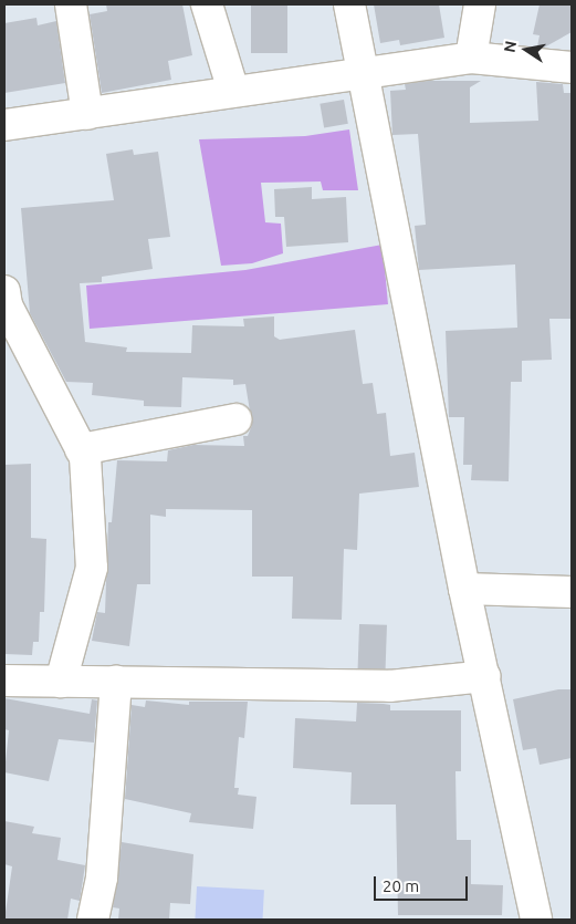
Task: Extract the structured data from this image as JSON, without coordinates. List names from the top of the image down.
{
  "scale_bar": "20 m",
  "north": "left"
}
